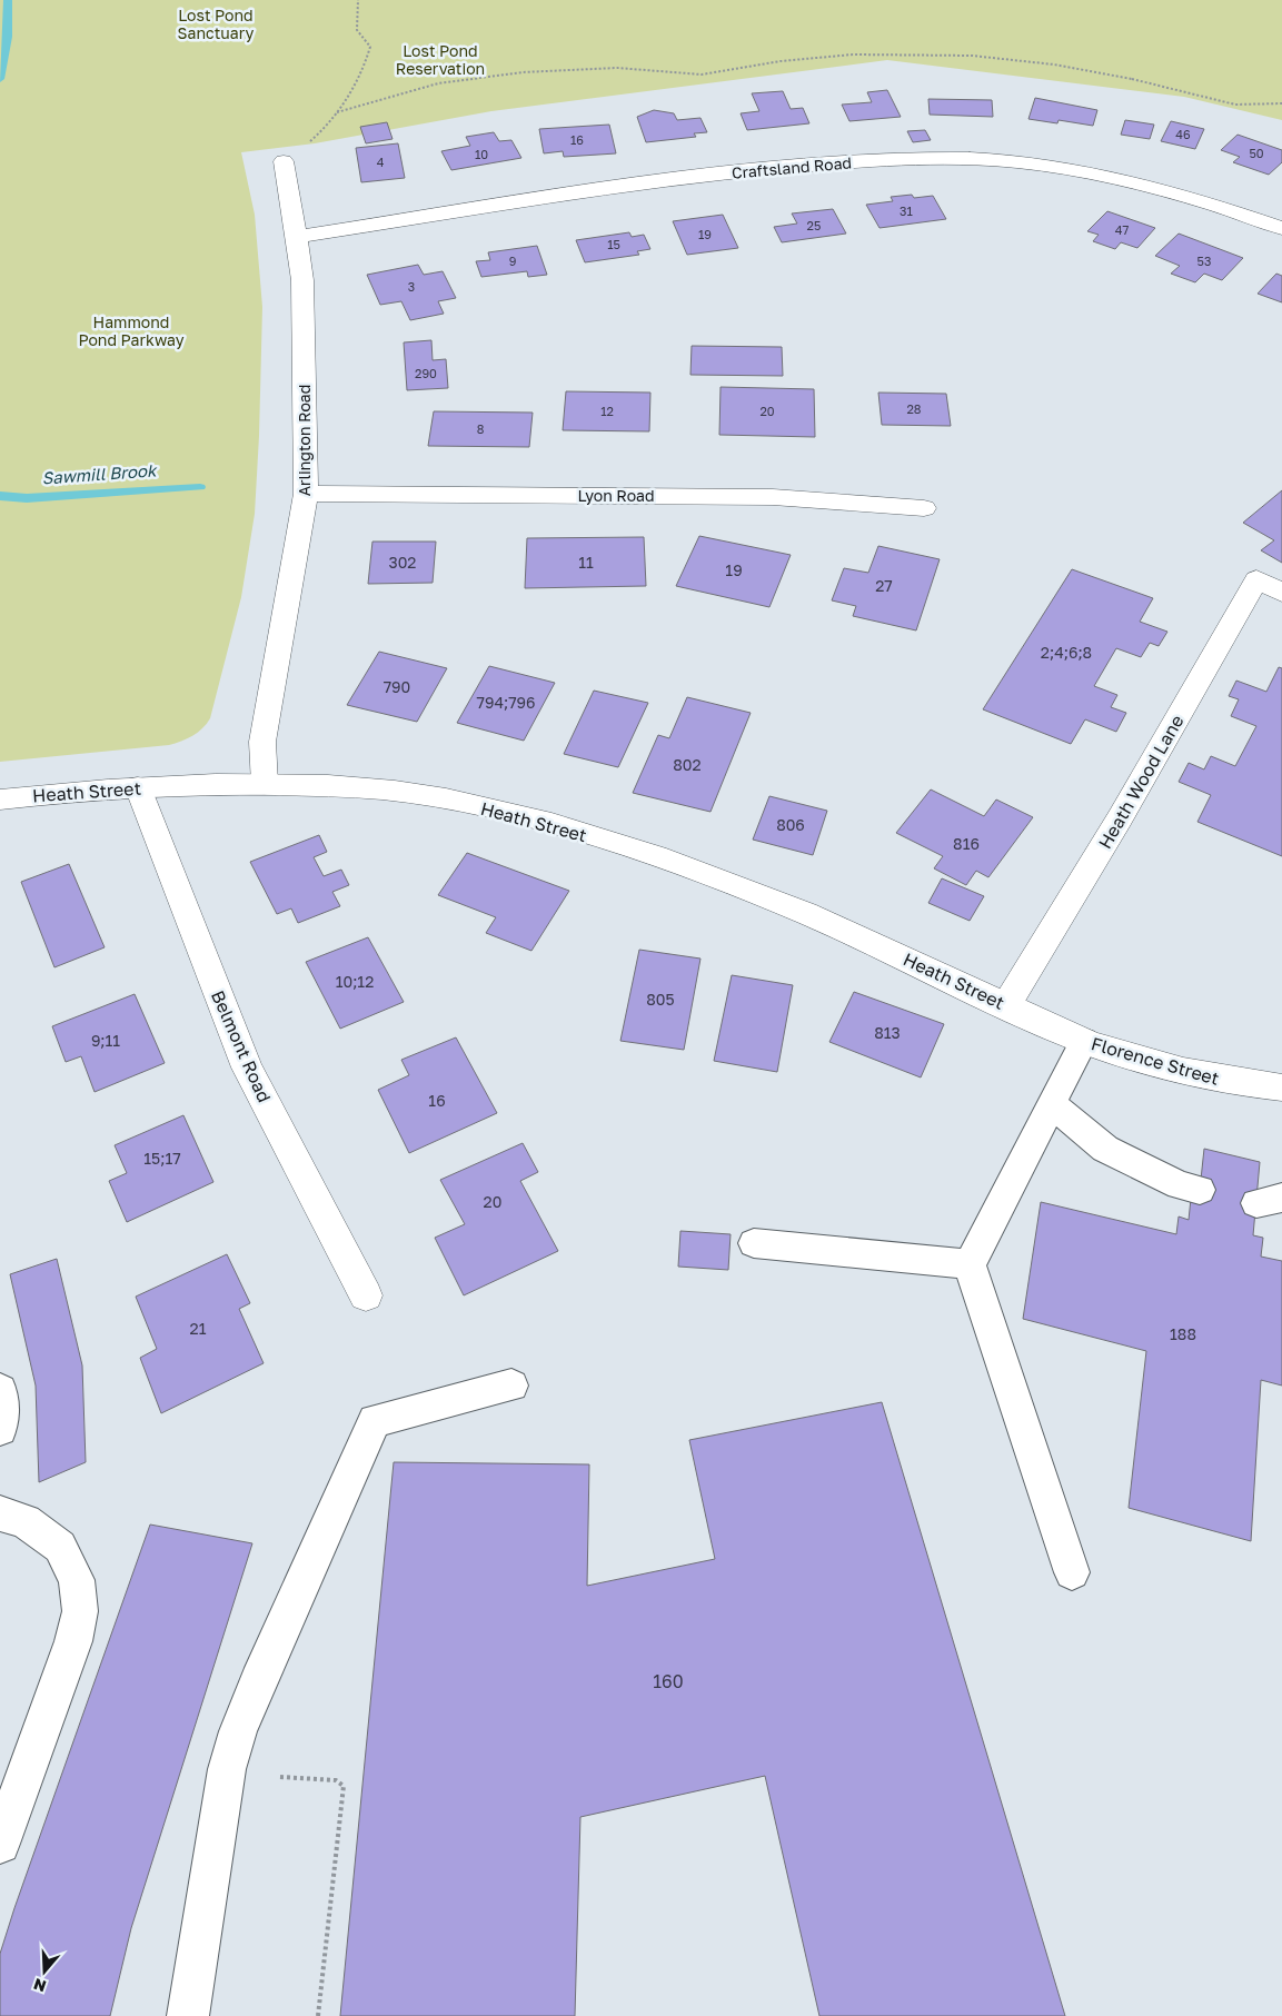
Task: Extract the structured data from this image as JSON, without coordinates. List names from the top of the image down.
{
  "streets": {
    "street": [
      "Craftsland Road",
      "Arlington Road",
      "Lyon Road",
      "Heath Wood Lane",
      "Heath Street",
      "Belmont Road",
      "Florence Street"
    ]
  },
  "crossings": [
    ["Craftsland Road", "Arlington Road"],
    ["Arlington Road", "Lyon Road"],
    ["Arlington Road", "Heath Street"],
    ["Heath Wood Lane", "Heath Street"],
    ["Heath Wood Lane", "Florence Street"],
    ["Heath Street", "Belmont Road"],
    ["Heath Street", "Florence Street"]
  ],
  "water": ["Sawmill Brook"],
  "parks": ["Lost Pond Sanctuary", "Lost Pond Reservation", "Hammond Pond Parkway"],
  "house_numbers": [
    "46",
    "16",
    "50",
    "10",
    "4",
    "31",
    "25",
    "47",
    "19",
    "15",
    "9",
    "53",
    "3",
    "290",
    "28",
    "12",
    "20",
    "8",
    "302",
    "11",
    "19",
    "27",
    "2;4;6;8",
    "790",
    "794;796",
    "802",
    "806",
    "816",
    "10;12",
    "805",
    "813",
    "9;11",
    "16",
    "15;17",
    "20",
    "21",
    "188",
    "160"
  ],
  "north": "bottom"
}
